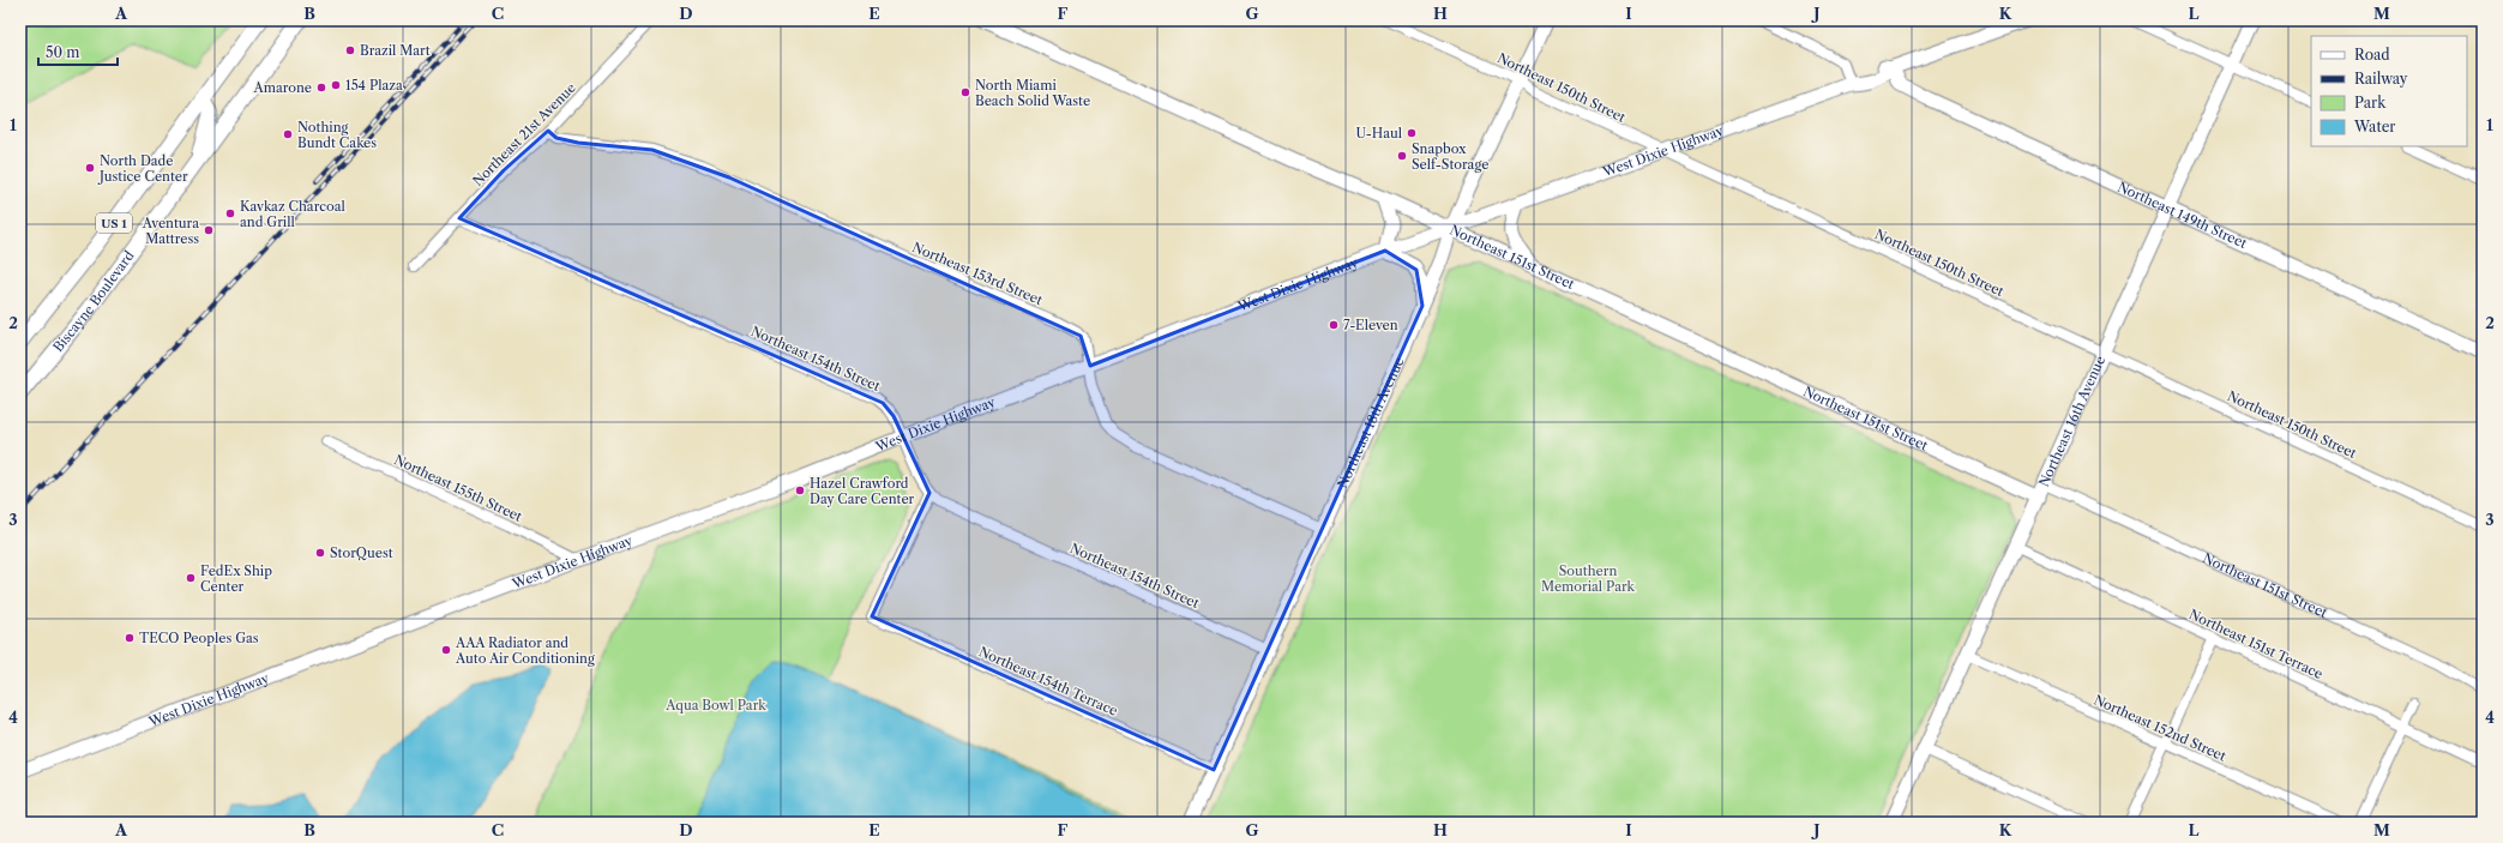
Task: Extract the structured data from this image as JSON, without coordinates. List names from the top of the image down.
{
  "streets": {
    "main road": ["US 1", "Biscayne Boulevard"],
    "street": [
      "Northeast 150th Street",
      "Northeast 21st Avenue",
      "West Dixie Highway",
      "Northeast 149th Street",
      "Northeast 151st Street",
      "Northeast 153rd Street",
      "Northeast 154th Street",
      "Northeast 18th Avenue",
      "Northeast 16th Avenue",
      "Northeast 155th Street",
      "Northeast 151st Terrace",
      "Northeast 154th Terrace",
      "Northeast 152nd Street"
    ]
  },
  "crossings": [
    ["Northeast 150th Street", "West Dixie Highway"],
    ["Northeast 150th Street", "Northeast 18th Avenue"],
    ["Northeast 150th Street", "Northeast 16th Avenue"],
    ["Northeast 21st Avenue", "Northeast 153rd Street"],
    ["Northeast 21st Avenue", "Northeast 154th Street"],
    ["West Dixie Highway", "Northeast 149th Street"],
    ["West Dixie Highway", "Northeast 151st Street"],
    ["West Dixie Highway", "Northeast 153rd Street"],
    ["West Dixie Highway", "Northeast 154th Street"],
    ["West Dixie Highway", "Northeast 18th Avenue"],
    ["West Dixie Highway", "Northeast 155th Street"],
    ["Northeast 149th Street", "Northeast 16th Avenue"],
    ["Northeast 151st Street", "Northeast 18th Avenue"],
    ["Northeast 151st Street", "Northeast 16th Avenue"],
    ["Northeast 153rd Street", "Northeast 18th Avenue"],
    ["Northeast 154th Street", "Northeast 18th Avenue"],
    ["Northeast 154th Street", "Northeast 154th Terrace"],
    ["Northeast 18th Avenue", "Northeast 154th Terrace"],
    ["Northeast 16th Avenue", "Northeast 151st Terrace"],
    ["Northeast 16th Avenue", "Northeast 152nd Street"]
  ],
  "parks": ["Southern Memorial Park", "Aqua Bowl Park"],
  "places": [
    "Brazil Mart",
    "154 Plaza",
    "Amarone",
    "North Miami Beach Solid Waste",
    "U-Haul",
    "Nothing Bundt Cakes",
    "Snapbox Self-Storage",
    "North Dade Justice Center",
    "Kavkaz Charcoal and Grill",
    "Aventura Mattress",
    "7-Eleven",
    "Hazel Crawford Day Care Center",
    "StorQuest",
    "FedEx Ship Center",
    "TECO Peoples Gas",
    "AAA Radiator and Auto Air Conditioning"
  ],
  "legend": [
    "Road",
    "Railway",
    "Park",
    "Water"
  ],
  "scale_bar": "50 m",
  "grid": {
    "columns": [
      "A",
      "B",
      "C",
      "D",
      "E",
      "F",
      "G",
      "H",
      "I",
      "J",
      "K",
      "L",
      "M"
    ],
    "rows": [
      "1",
      "2",
      "3",
      "4"
    ]
  }
}
